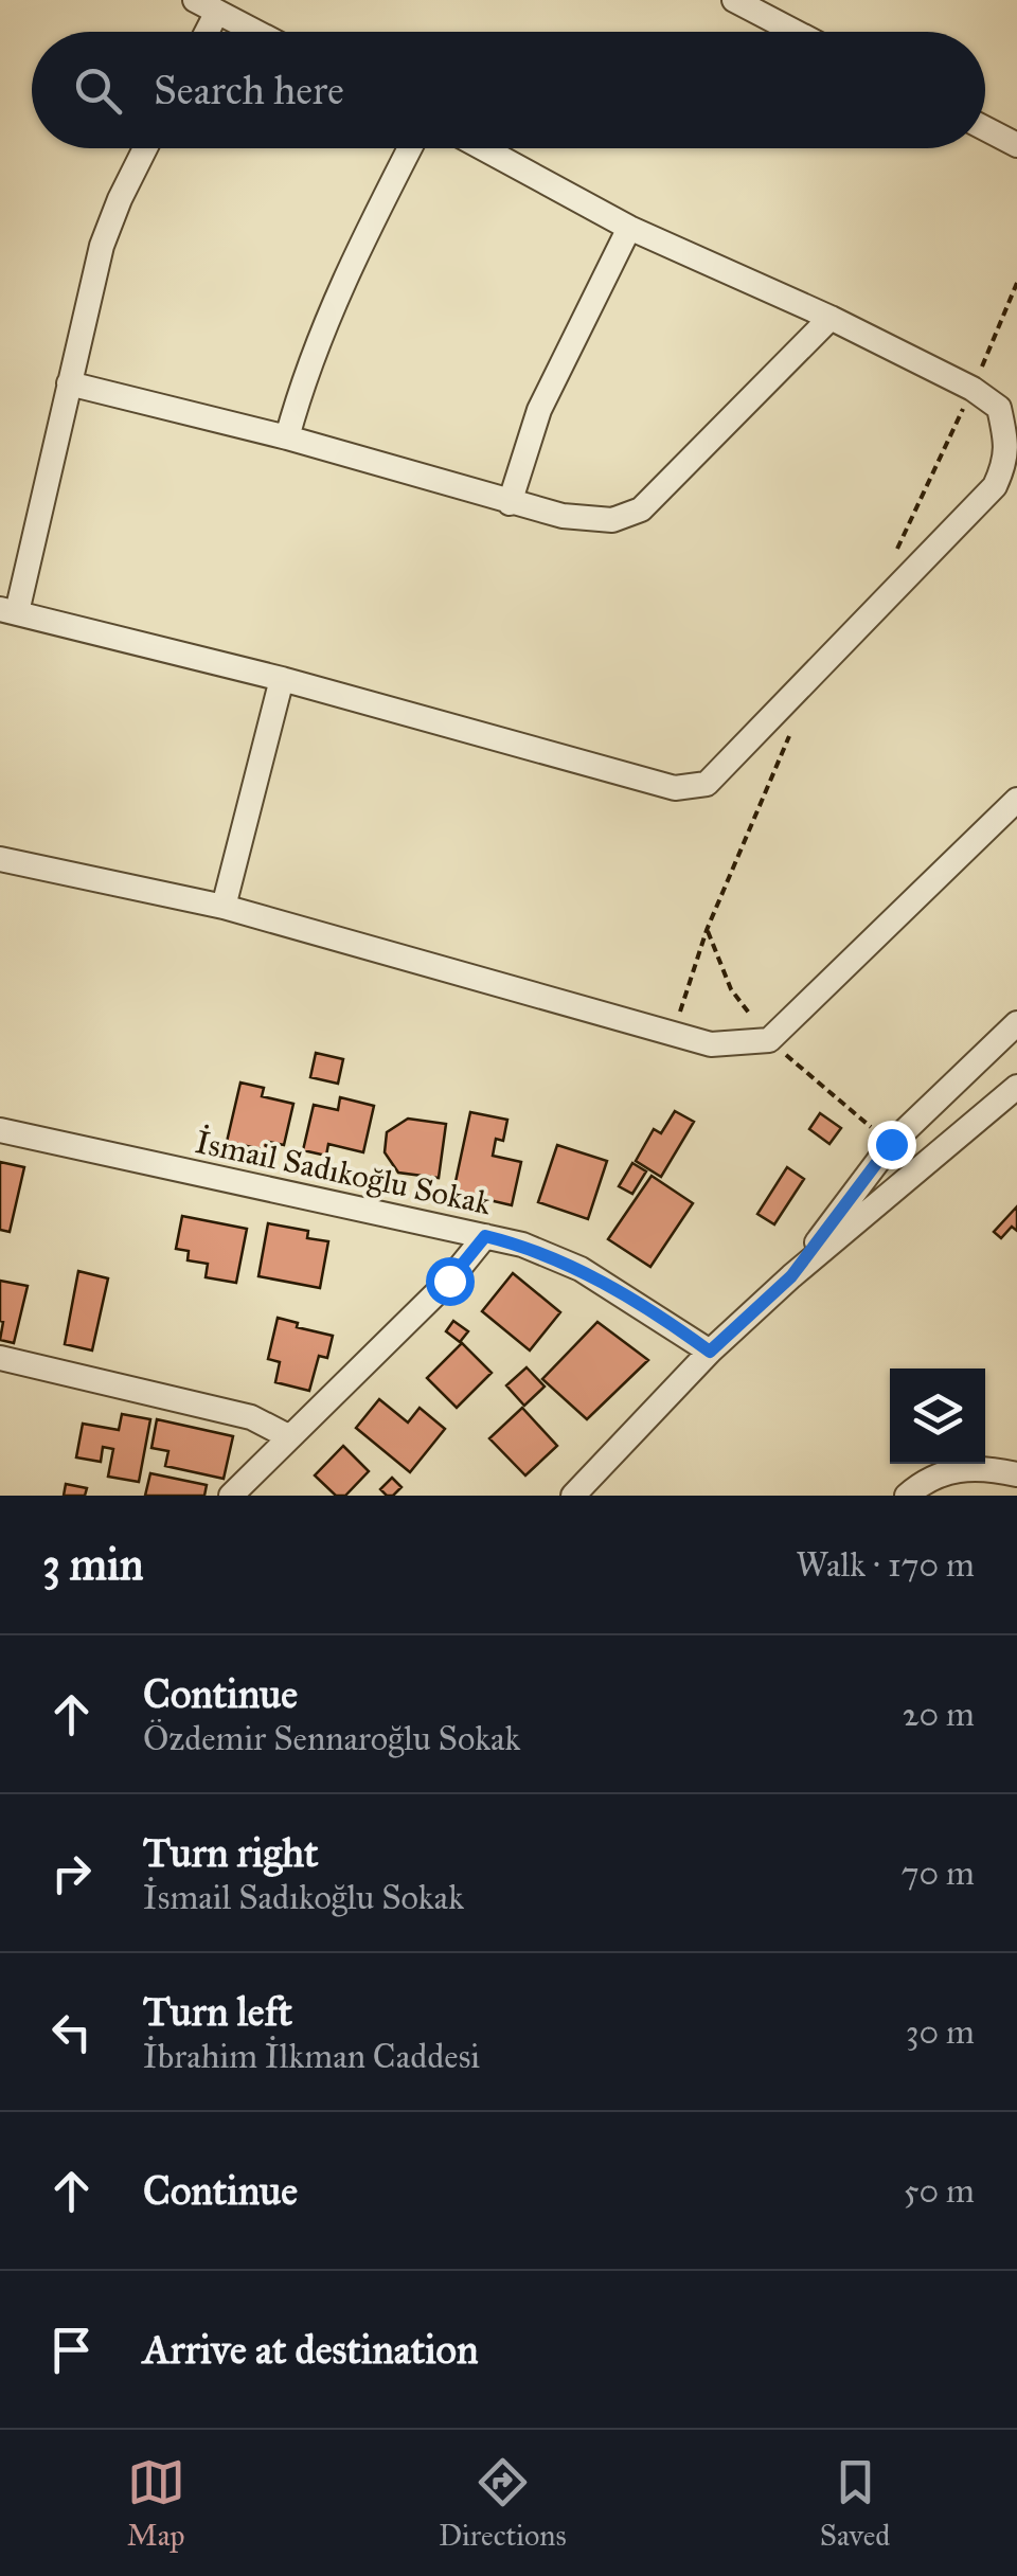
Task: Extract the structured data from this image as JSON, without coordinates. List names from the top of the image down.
{
  "streets": {
    "street": ["İsmail Sadıkoğlu Sokak"]
  },
  "page": {
    "search": "Search here",
    "heading": ["3 min", "Walk · 170 m"],
    "list": [
      ["Continue", "Özdemir Sennaroğlu Sokak", "20 m"],
      ["Turn right", "İsmail Sadıkoğlu Sokak", "70 m"],
      ["Turn left", "İbrahim İlkman Caddesi", "30 m"],
      ["Continue", "50 m"],
      "Arrive at destination"
    ],
    "nav": ["Map", "Directions", "Saved"]
  }
}
